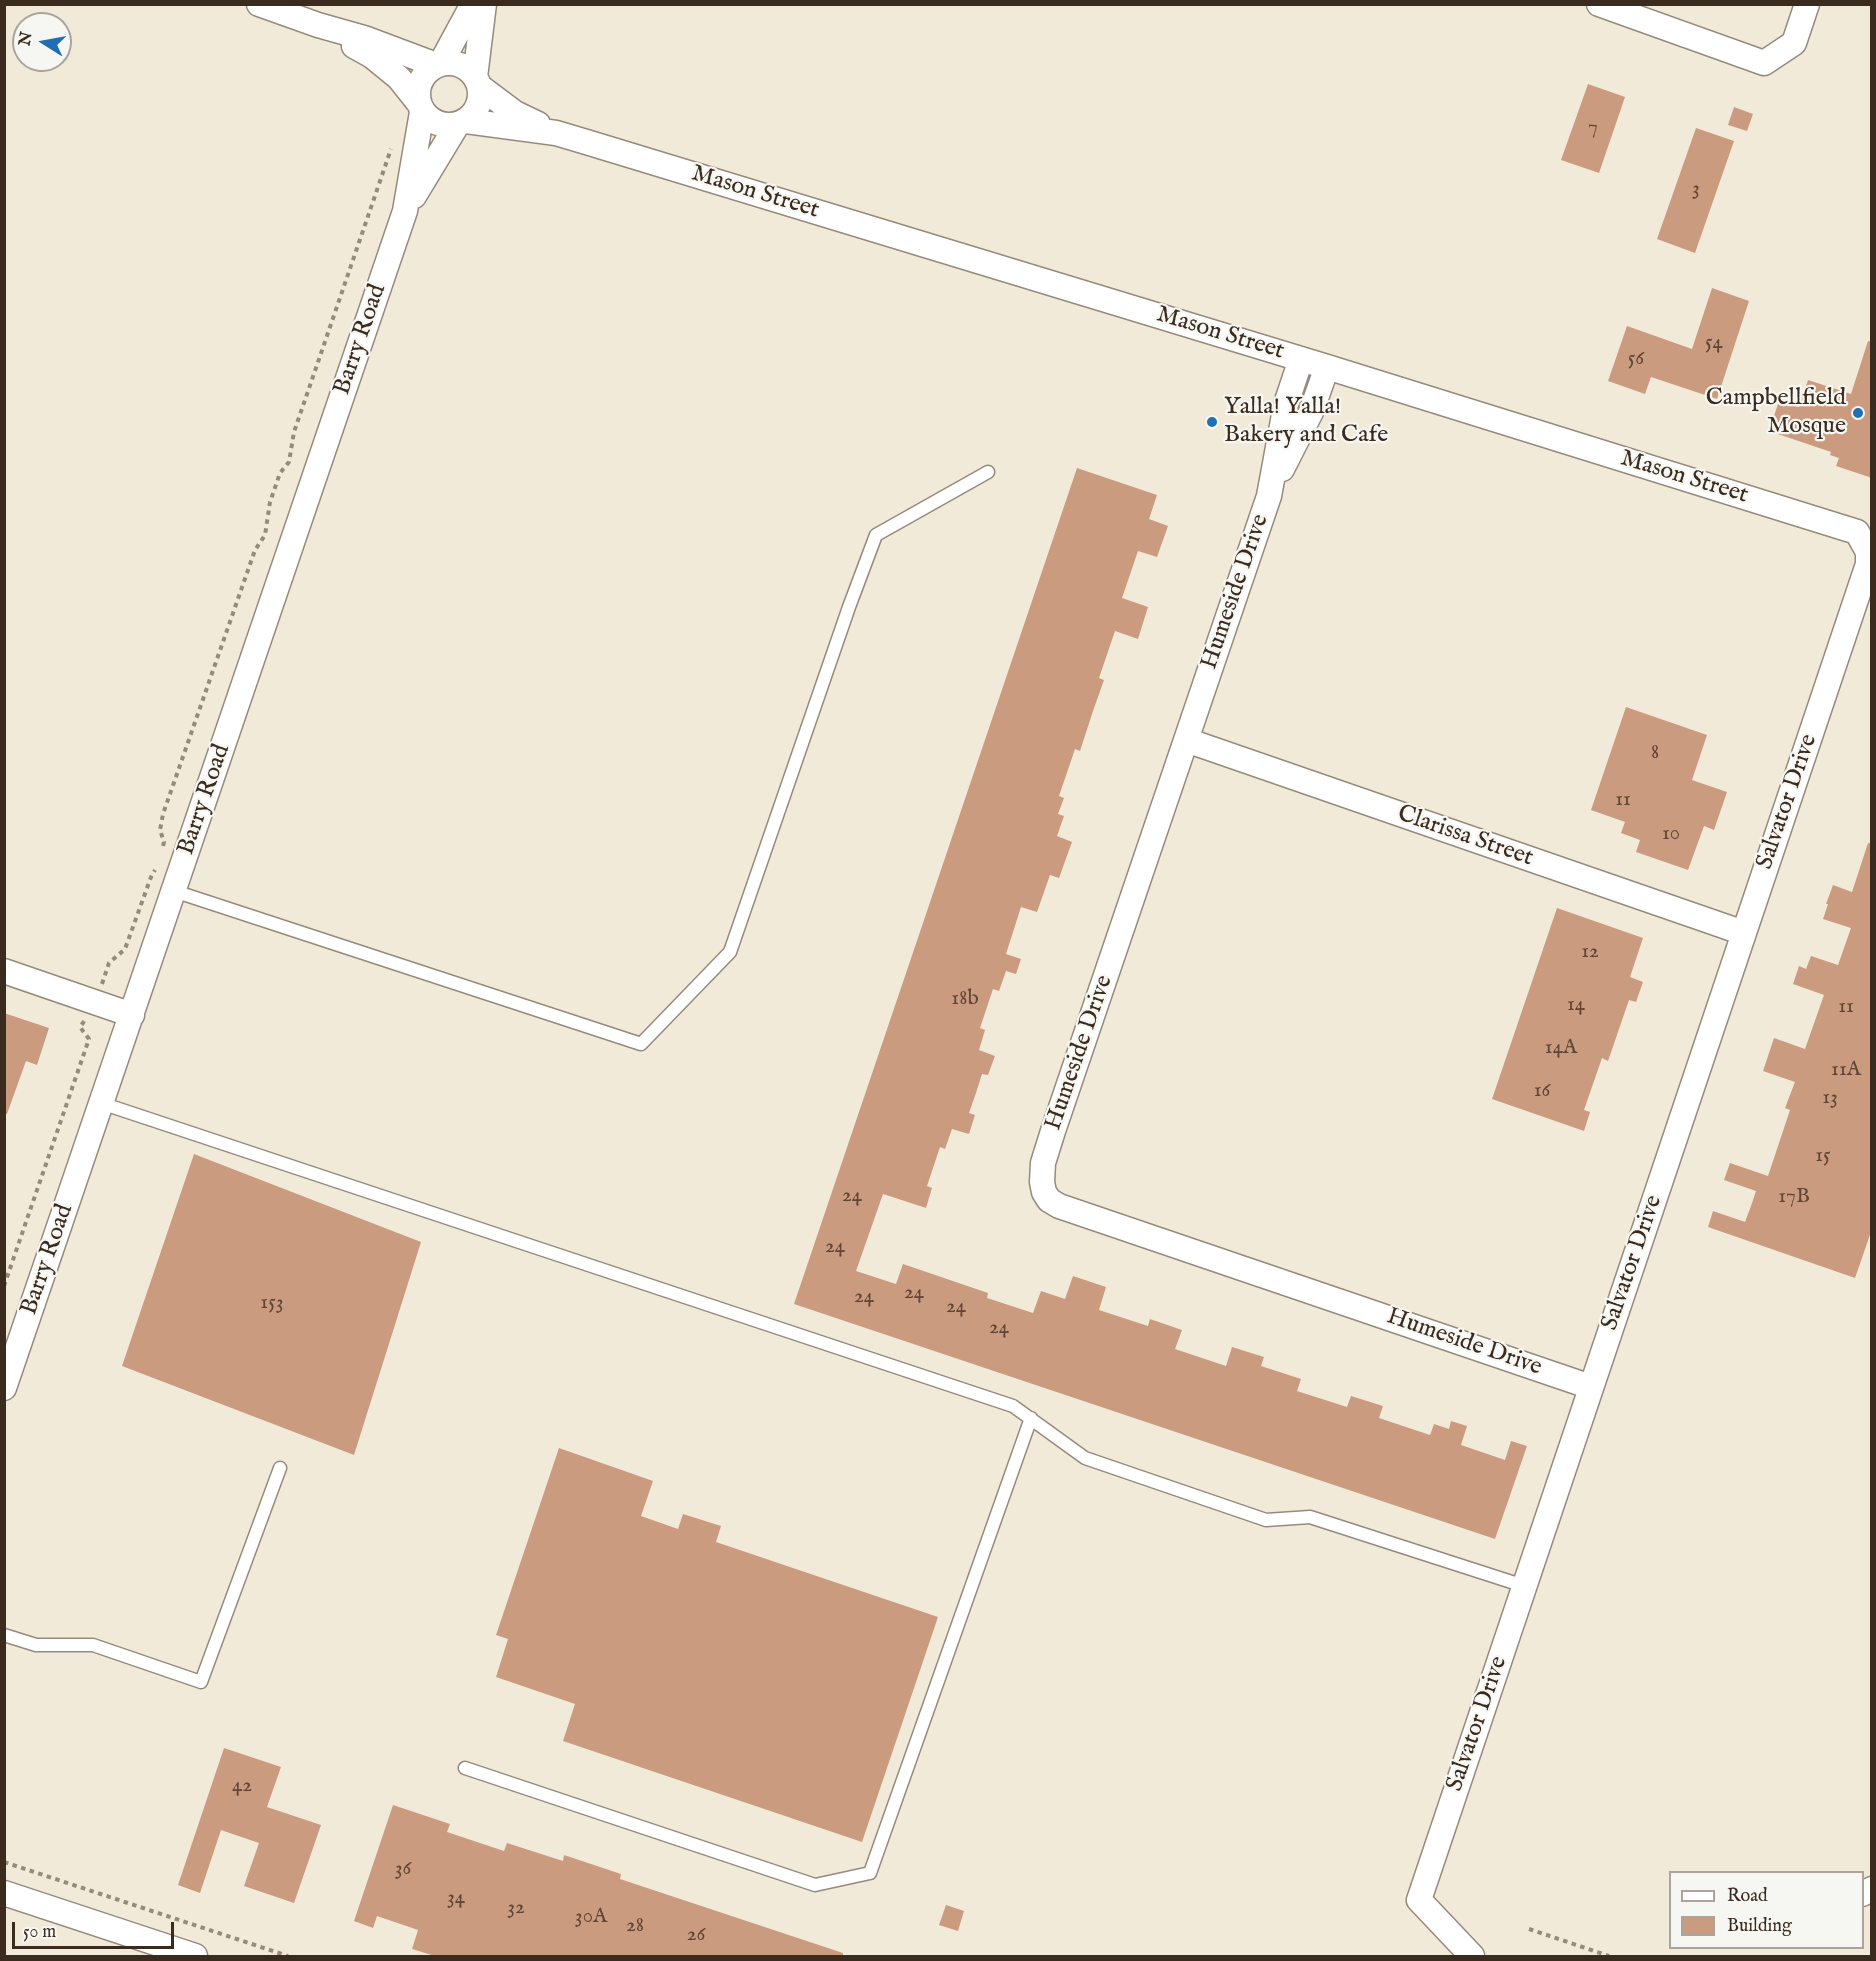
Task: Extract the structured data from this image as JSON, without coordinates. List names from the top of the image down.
{
  "streets": {
    "street": [
      "Mason Street",
      "Barry Road",
      "Humeside Drive",
      "Salvator Drive",
      "Clarissa Street"
    ]
  },
  "crossings": [
    ["Mason Street", "Barry Road"],
    ["Mason Street", "Humeside Drive"],
    ["Mason Street", "Salvator Drive"],
    ["Humeside Drive", "Salvator Drive"],
    ["Humeside Drive", "Clarissa Street"],
    ["Salvator Drive", "Clarissa Street"]
  ],
  "places": ["Campbellfield Mosque", "Yalla! Yalla! Bakery and Cafe"],
  "house_numbers": [
    "7",
    "3",
    "54",
    "56",
    "8",
    "11",
    "10",
    "12",
    "18b",
    "14",
    "11",
    "14A",
    "11A",
    "16",
    "13",
    "15",
    "24",
    "17B",
    "24",
    "24",
    "24",
    "153",
    "24",
    "24",
    "42",
    "36",
    "34",
    "32",
    "30A",
    "28",
    "26"
  ],
  "legend": ["Road", "Building"],
  "scale_bar": "50 m",
  "north": "left"
}
